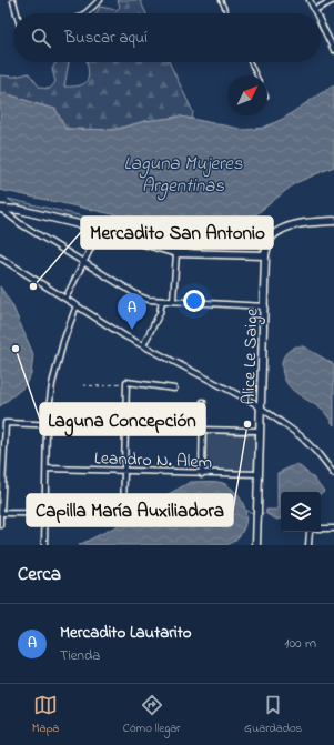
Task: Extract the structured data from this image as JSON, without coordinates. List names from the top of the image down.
{
  "streets": {
    "street": ["Alice Le Saige", "Leandro N. Alem"]
  },
  "crossings": [
    ["Alice Le Saige", "Leandro N. Alem"]
  ],
  "water": ["Laguna Mujeres Argentinas"],
  "places": ["Mercadito San Antonio", "Laguna Concepción", "Capilla María Auxiliadora"],
  "north": "top right",
  "page": {
    "search": "Buscar aquí",
    "pins": "A",
    "heading": "Cerca",
    "list": [
      {
        "mark": "A",
        "name": "Mercadito Lautarito",
        "note": "Tienda",
        "value": "100 m"
      }
    ],
    "nav": ["Mapa", "Cómo llegar", "Guardados"]
  }
}
